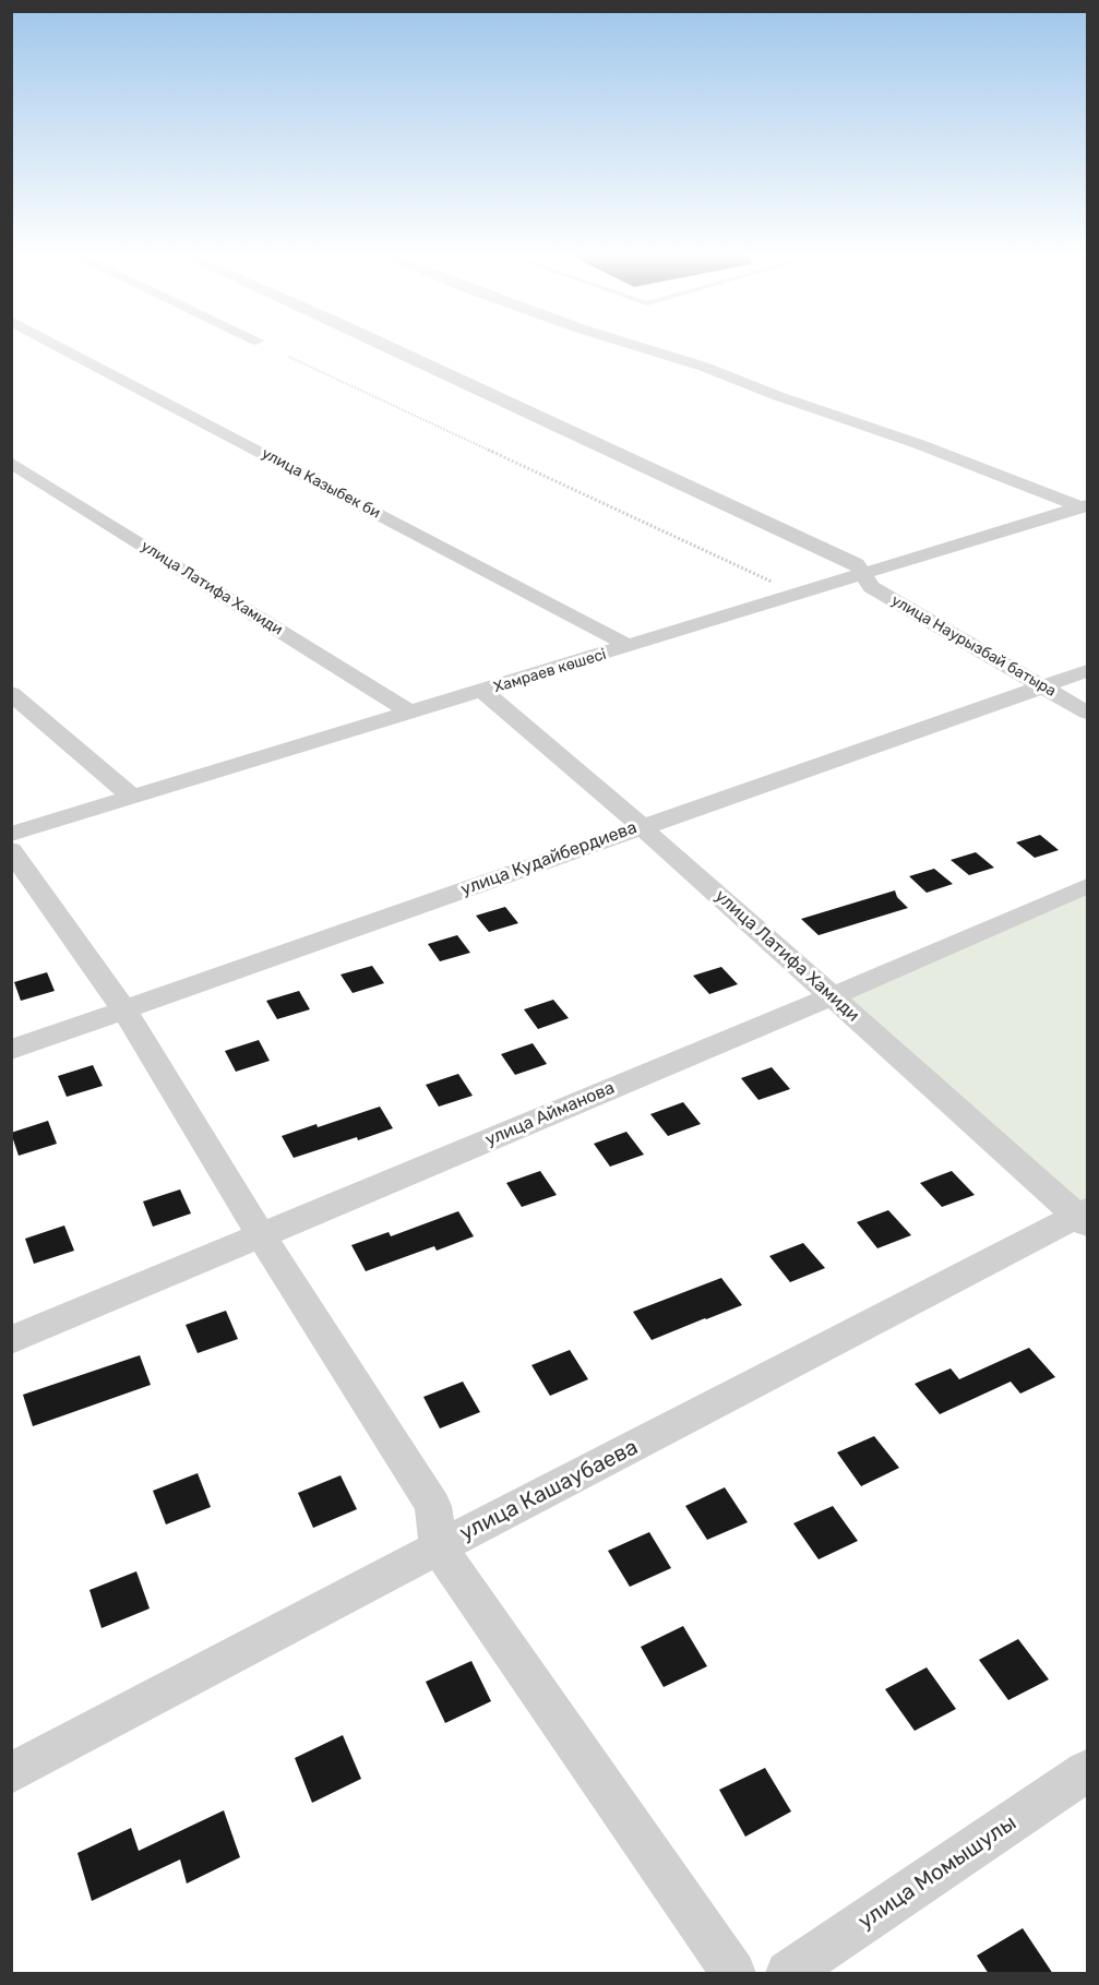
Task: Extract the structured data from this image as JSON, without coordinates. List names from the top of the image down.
{
  "streets": {
    "street": [
      "улица Казыбек би",
      "улица Латифа Хамиди",
      "улица Наурызбай батыра",
      "Хамраев көшесі",
      "улица Кудайбердиева",
      "улица Айманова",
      "улица Кашаубаева",
      "улица Момышулы"
    ]
  },
  "crossings": [
    ["улица Казыбек би", "Хамраев көшесі"],
    ["улица Латифа Хамиди", "Хамраев көшесі"],
    ["улица Латифа Хамиди", "улица Кудайбердиева"],
    ["улица Латифа Хамиди", "улица Айманова"],
    ["улица Латифа Хамиди", "улица Кашаубаева"],
    ["улица Наурызбай батыра", "Хамраев көшесі"],
    ["улица Наурызбай батыра", "улица Кудайбердиева"]
  ]
}
